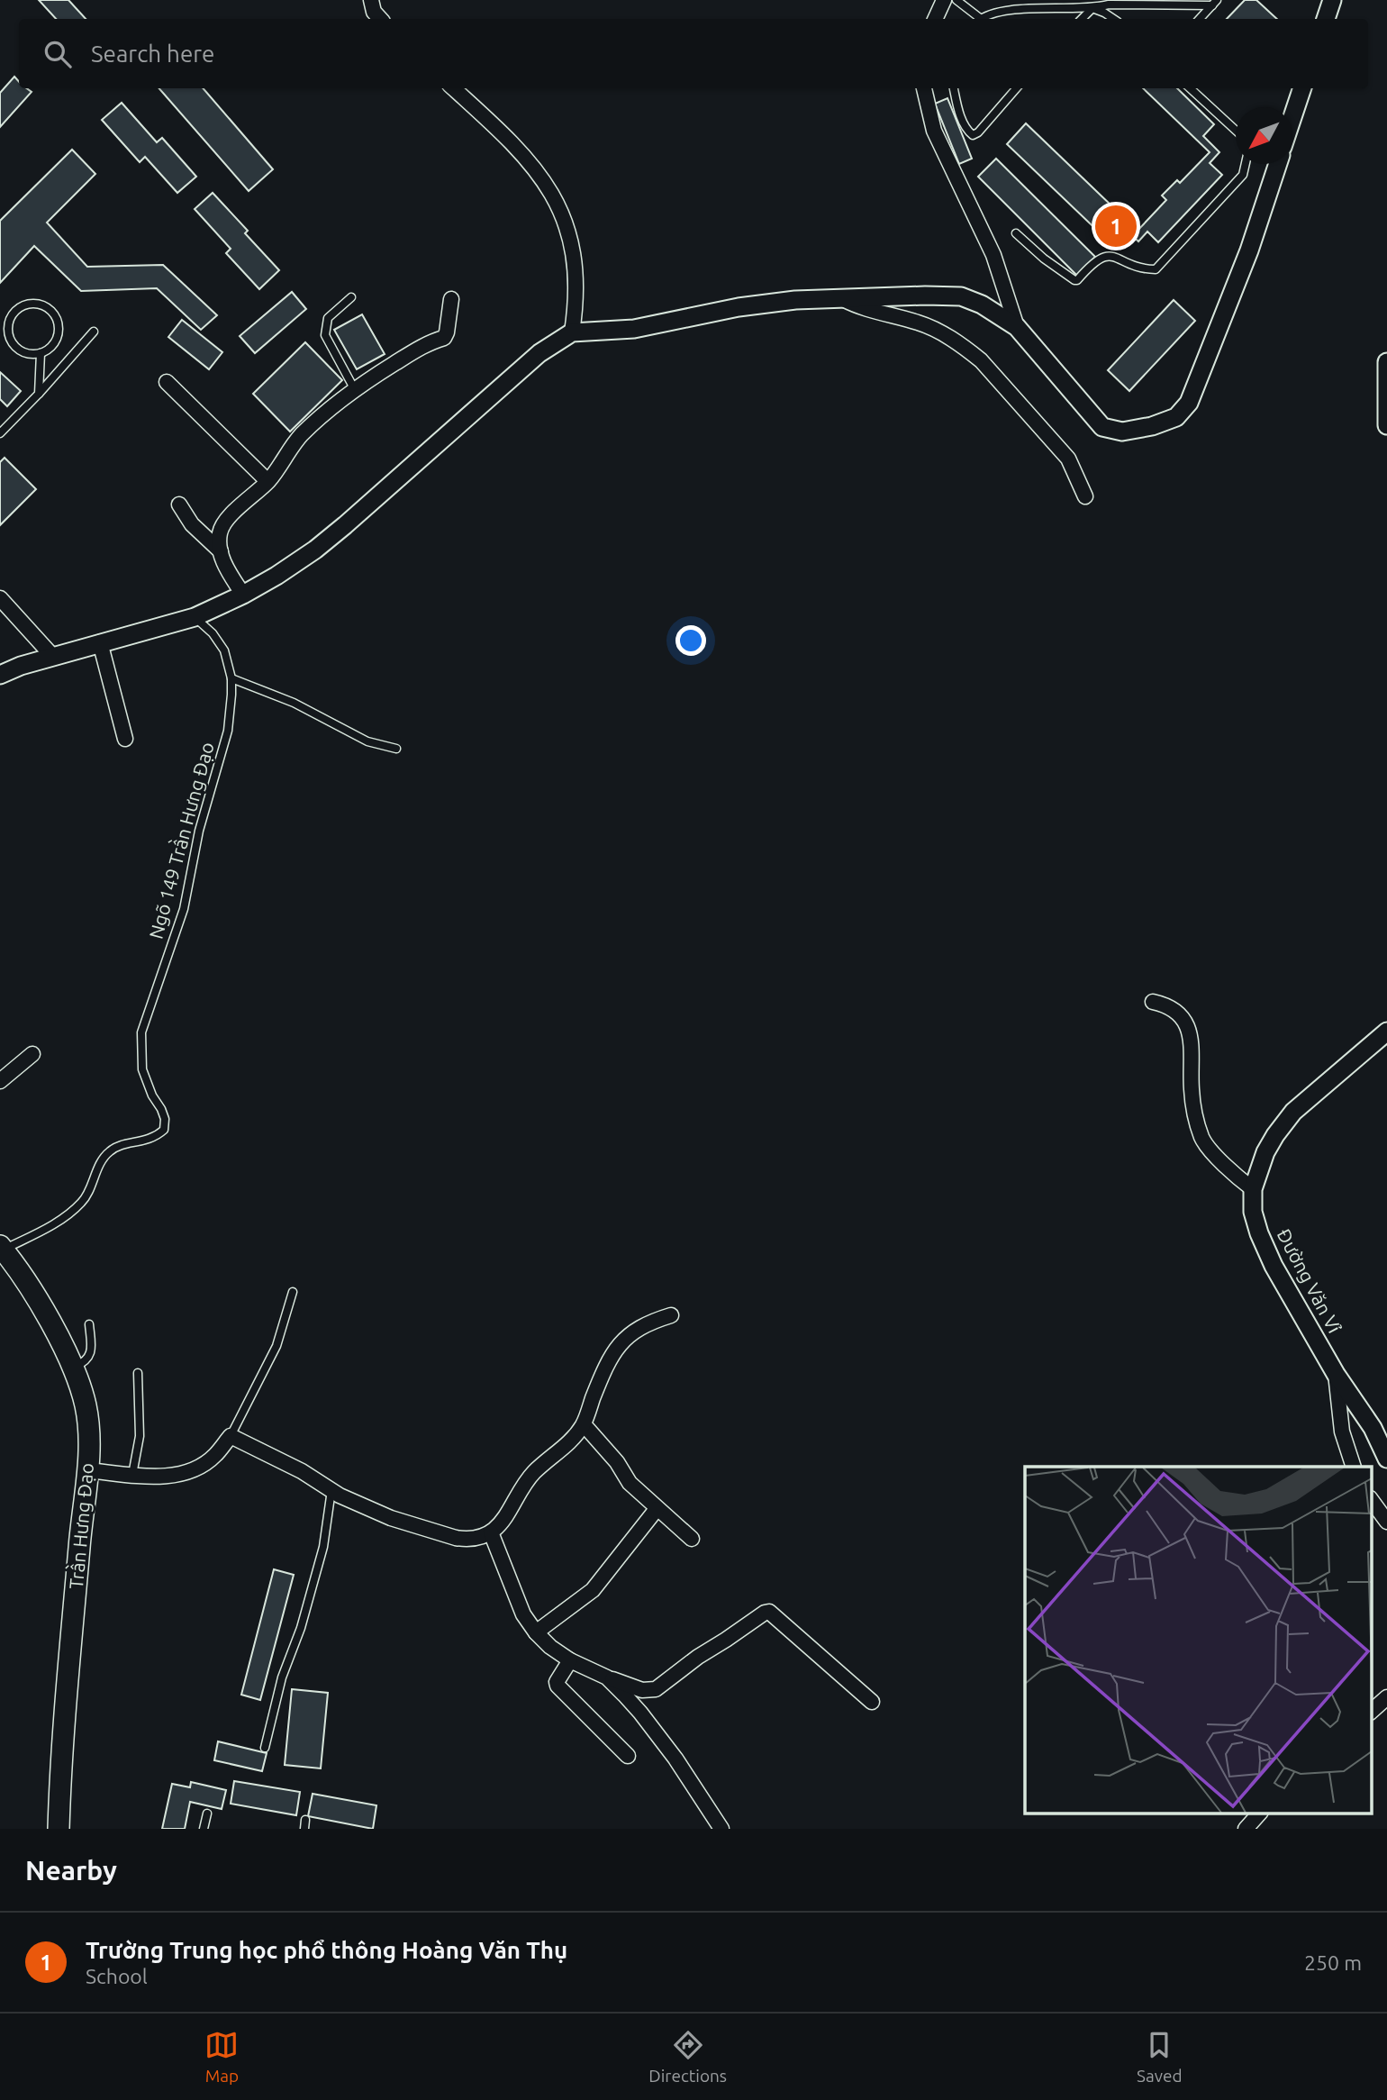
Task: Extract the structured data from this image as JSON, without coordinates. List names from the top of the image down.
{
  "streets": {
    "main road": ["Trần Hưng Đạo"],
    "street": ["Đường Văn Vỉ"],
    "lane": ["Ngõ 149 Trần Hưng Đạo"]
  },
  "crossings": [
    ["Ngõ 149 Trần Hưng Đạo", "Trần Hưng Đạo"]
  ],
  "north": "bottom left",
  "page": {
    "search": "Search here",
    "pins": "1",
    "heading": "Nearby",
    "list": [
      {
        "mark": "1",
        "name": "Trường Trung học phổ thông Hoàng Văn Thụ",
        "note": "School",
        "value": "250 m"
      }
    ],
    "nav": ["Map", "Directions", "Saved"]
  }
}
